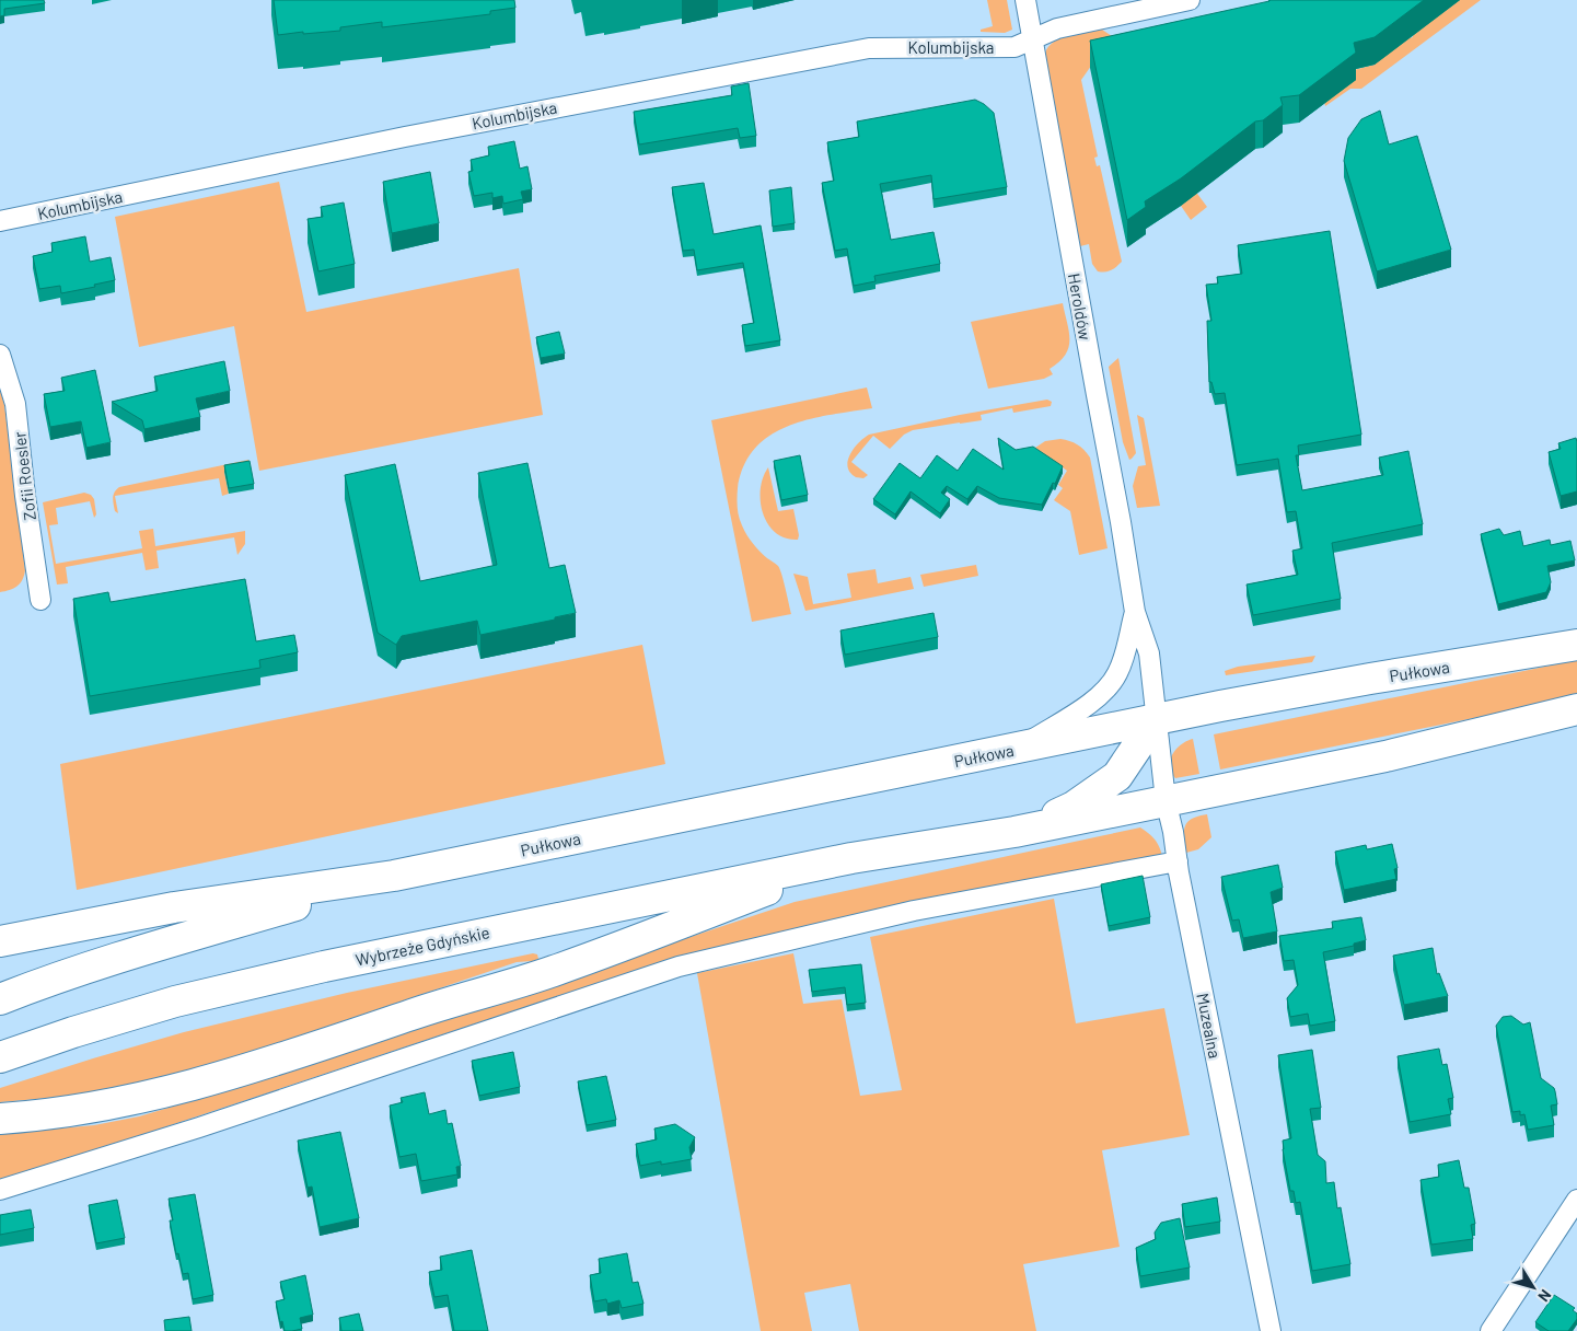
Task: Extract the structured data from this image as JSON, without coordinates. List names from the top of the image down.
{
  "streets": {
    "highway": ["Pułkowa", "Wybrzeże Gdyńskie"],
    "street": [
      "Kolumbijska",
      "Heroldów",
      "Zofii Roesler",
      "Muzealna"
    ]
  },
  "crossings": [
    ["Kolumbijska", "Heroldów"],
    ["Heroldów", "Pułkowa"],
    ["Heroldów", "Muzealna"],
    ["Pułkowa", "Muzealna"]
  ],
  "north": "bottom right"
}
